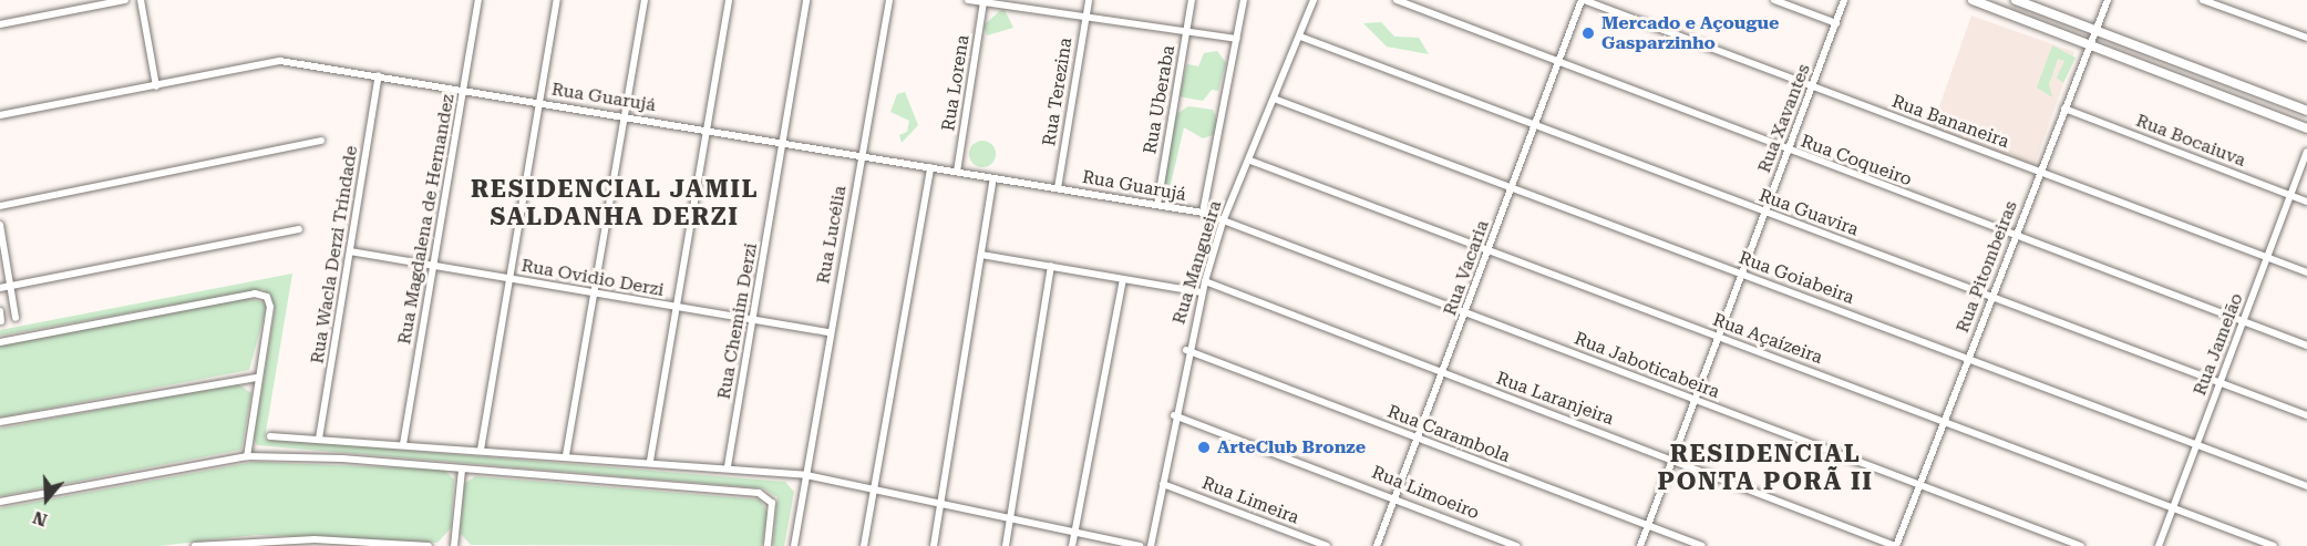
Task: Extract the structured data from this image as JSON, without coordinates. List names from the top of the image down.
{
  "streets": {
    "street": [
      "Rua Lorena",
      "Rua Terezina",
      "Rua Guarujá",
      "Rua Uberaba",
      "Rua Xavantes",
      "Rua Bananeira",
      "Rua Bocaiuva",
      "Rua Coqueiro",
      "Rua Guavira",
      "Rua Magdalena de Hernandez",
      "Rua Lucélia",
      "Rua Wacla Derzi Trindade",
      "Rua Mangueira",
      "Rua Pitombeiras",
      "Rua Vacaria",
      "Rua Ovidio Derzi",
      "Rua Goiabeira",
      "Rua Chemim Derzi",
      "Rua Açaízeira",
      "Rua Jamelão",
      "Rua Jaboticabeira",
      "Rua Laranjeira",
      "Rua Carambola",
      "Rua Limoeiro",
      "Rua Limeira"
    ]
  },
  "crossings": [
    ["Rua Lorena", "Rua Guarujá"],
    ["Rua Terezina", "Rua Guarujá"],
    ["Rua Guarujá", "Rua Uberaba"],
    ["Rua Guarujá", "Rua Magdalena de Hernandez"],
    ["Rua Guarujá", "Rua Lucélia"],
    ["Rua Guarujá", "Rua Wacla Derzi Trindade"],
    ["Rua Guarujá", "Rua Chemim Derzi"],
    ["Rua Guarujá", "Rua Jaboticabeira"],
    ["Rua Xavantes", "Rua Bananeira"],
    ["Rua Xavantes", "Rua Coqueiro"],
    ["Rua Xavantes", "Rua Guavira"],
    ["Rua Xavantes", "Rua Goiabeira"],
    ["Rua Xavantes", "Rua Açaízeira"],
    ["Rua Xavantes", "Rua Jaboticabeira"],
    ["Rua Xavantes", "Rua Laranjeira"],
    ["Rua Xavantes", "Rua Carambola"],
    ["Rua Bananeira", "Rua Pitombeiras"],
    ["Rua Bananeira", "Rua Vacaria"],
    ["Rua Bananeira", "Rua Jamelão"],
    ["Rua Bocaiuva", "Rua Pitombeiras"],
    ["Rua Bocaiuva", "Rua Jamelão"],
    ["Rua Coqueiro", "Rua Pitombeiras"],
    ["Rua Coqueiro", "Rua Vacaria"],
    ["Rua Coqueiro", "Rua Jamelão"],
    ["Rua Guavira", "Rua Mangueira"],
    ["Rua Guavira", "Rua Pitombeiras"],
    ["Rua Guavira", "Rua Vacaria"],
    ["Rua Guavira", "Rua Jamelão"],
    ["Rua Magdalena de Hernandez", "Rua Ovidio Derzi"],
    ["Rua Lucélia", "Rua Ovidio Derzi"],
    ["Rua Wacla Derzi Trindade", "Rua Ovidio Derzi"],
    ["Rua Mangueira", "Rua Goiabeira"],
    ["Rua Mangueira", "Rua Açaízeira"],
    ["Rua Mangueira", "Rua Jaboticabeira"],
    ["Rua Mangueira", "Rua Laranjeira"],
    ["Rua Mangueira", "Rua Carambola"],
    ["Rua Mangueira", "Rua Limoeiro"],
    ["Rua Mangueira", "Rua Limeira"],
    ["Rua Pitombeiras", "Rua Goiabeira"],
    ["Rua Pitombeiras", "Rua Açaízeira"],
    ["Rua Pitombeiras", "Rua Jaboticabeira"],
    ["Rua Pitombeiras", "Rua Laranjeira"],
    ["Rua Vacaria", "Rua Goiabeira"],
    ["Rua Vacaria", "Rua Açaízeira"],
    ["Rua Vacaria", "Rua Jaboticabeira"],
    ["Rua Vacaria", "Rua Laranjeira"],
    ["Rua Vacaria", "Rua Carambola"],
    ["Rua Vacaria", "Rua Limoeiro"],
    ["Rua Ovidio Derzi", "Rua Chemim Derzi"],
    ["Rua Goiabeira", "Rua Jamelão"],
    ["Rua Açaízeira", "Rua Jamelão"]
  ],
  "districts": ["RESIDENCIAL JAMIL SALDANHA DERZI", "RESIDENCIAL PONTA PORÃ II"],
  "places": ["Mercado e Açougue Gasparzinho", "ArteClub Bronze"],
  "north": "bottom"
}
